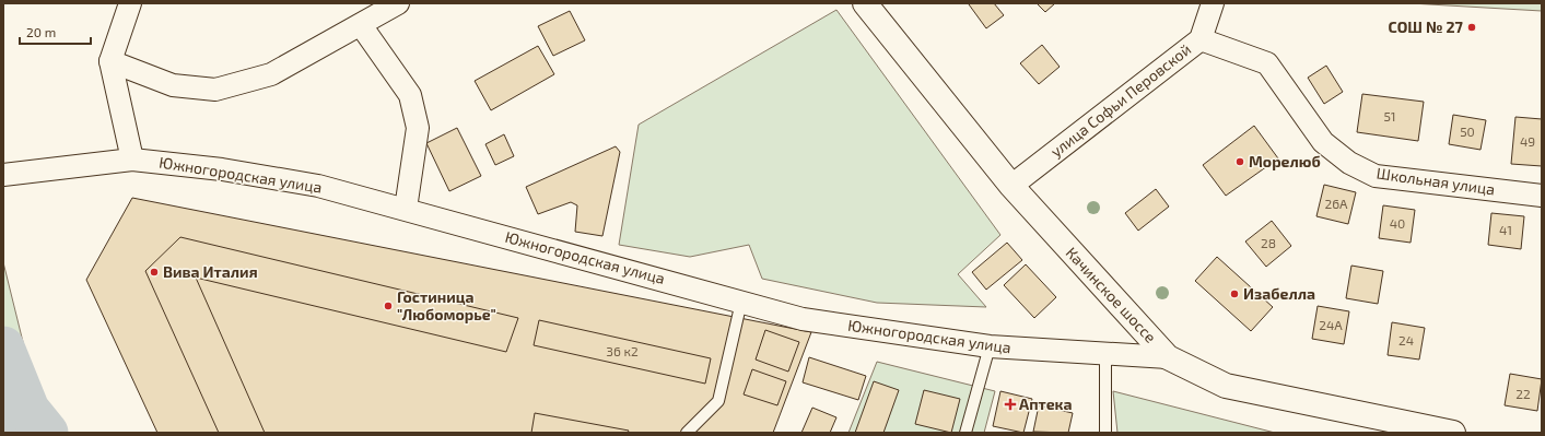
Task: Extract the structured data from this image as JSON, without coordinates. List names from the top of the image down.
{
  "streets": {
    "main road": ["Качинское шоссе"],
    "street": ["улица Софьи Перовской", "Южногородская улица", "Школьная улица"]
  },
  "crossings": [
    ["улица Софьи Перовской", "Школьная улица"],
    ["улица Софьи Перовской", "Качинское шоссе"],
    ["Южногородская улица", "Качинское шоссе"]
  ],
  "places": {
    "other": [
      "СОШ № 27",
      "Морелюб",
      "Вива Италия",
      "Изабелла",
      "Гостиница \"Любоморье\""
    ],
    "health": ["Аптека"]
  },
  "house_numbers": [
    "51",
    "50",
    "49",
    "26А",
    "40",
    "41",
    "28",
    "24А",
    "24",
    "36 к2",
    "22"
  ],
  "scale_bar": "20 m"
}
